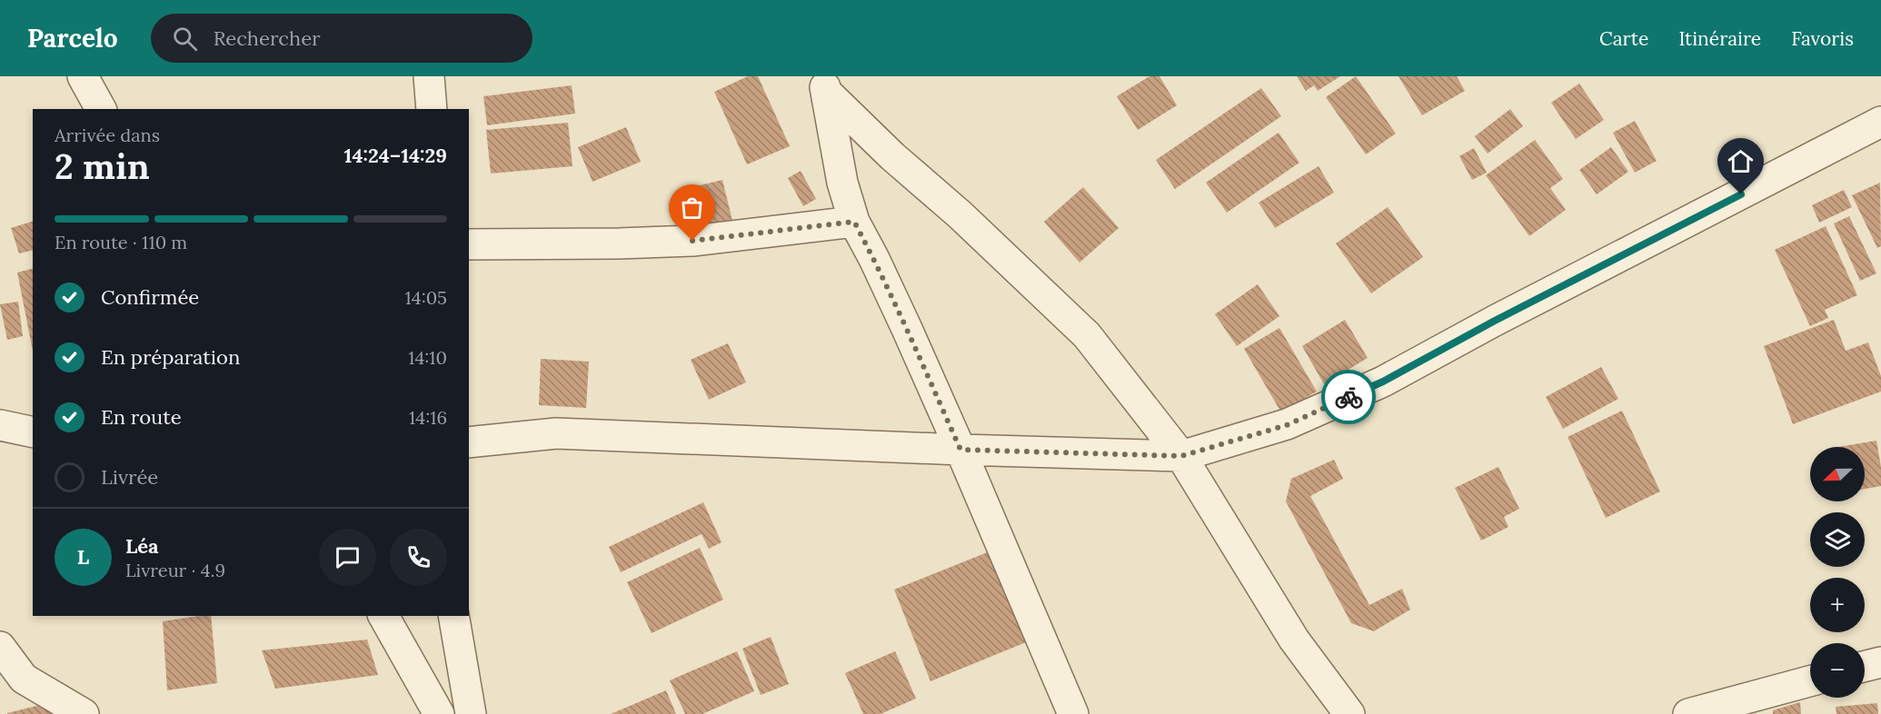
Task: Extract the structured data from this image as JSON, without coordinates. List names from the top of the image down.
{
  "north": "left",
  "page": {
    "header": "Parcelo",
    "search": "Rechercher",
    "nav": ["Carte", "Itinéraire", "Favoris"],
    "heading": ["2 min", "Arrivée dans", "14:24–14:29"],
    "panel": ["Léa", "Livreur · 4.9"],
    "bar": "En route · 110 m",
    "list": [
      ["Confirmée", "14:05"],
      ["En préparation", "14:10"],
      ["En route", "14:16"],
      "Livrée"
    ],
    "map_buttons": ["+", "−"],
    "round": "L"
  }
}
